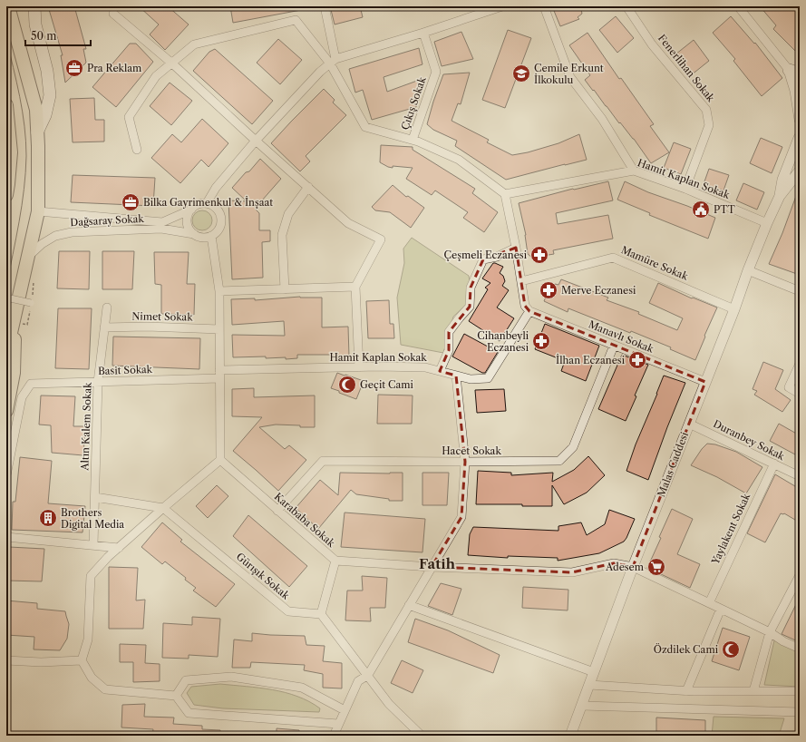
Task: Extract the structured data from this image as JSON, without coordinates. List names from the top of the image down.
{
  "streets": {
    "street": [
      "Fenerlihan Sokak",
      "Çıkış Sokak",
      "Hamit Kaplan Sokak",
      "Dağsaray Sokak",
      "Mamüre Sokak",
      "Nimet Sokak",
      "Manavlı Sokak",
      "Basit Sokak",
      "Altın Kalem Sokak",
      "Duranbey Sokak",
      "Hacet Sokak",
      "Malas Caddesi",
      "Karababa Sokak",
      "Yaylakent Sokak",
      "Gürışık Sokak"
    ]
  },
  "crossings": [
    ["Fenerlihan Sokak", "Hamit Kaplan Sokak"],
    ["Hamit Kaplan Sokak", "Manavlı Sokak"],
    ["Hamit Kaplan Sokak", "Basit Sokak"],
    ["Hamit Kaplan Sokak", "Malas Caddesi"],
    ["Mamüre Sokak", "Malas Caddesi"],
    ["Nimet Sokak", "Altın Kalem Sokak"],
    ["Manavlı Sokak", "Hacet Sokak"],
    ["Manavlı Sokak", "Malas Caddesi"],
    ["Basit Sokak", "Altın Kalem Sokak"],
    ["Duranbey Sokak", "Malas Caddesi"],
    ["Duranbey Sokak", "Yaylakent Sokak"],
    ["Hacet Sokak", "Karababa Sokak"],
    ["Malas Caddesi", "Karababa Sokak"],
    ["Karababa Sokak", "Yaylakent Sokak"]
  ],
  "districts": ["Fatih"],
  "places": {
    "office": ["Pra Reklam", "Bilka Gayrimenkul & İnşaat"],
    "school or university": ["Cemile Erkunt İlkokulu"],
    "public building": ["PTT"],
    "pharmacy": [
      "Çeşmeli Eczanesi",
      "Merve Eczanesi",
      "Cihanbeyli Eczanesi",
      "İlhan Eczanesi"
    ],
    "mosque": ["Geçit Cami", "Özdilek Cami"],
    "building": ["Brothers Digital Media"],
    "supermarket": ["Adesem"]
  },
  "scale_bar": "50 m"
}
